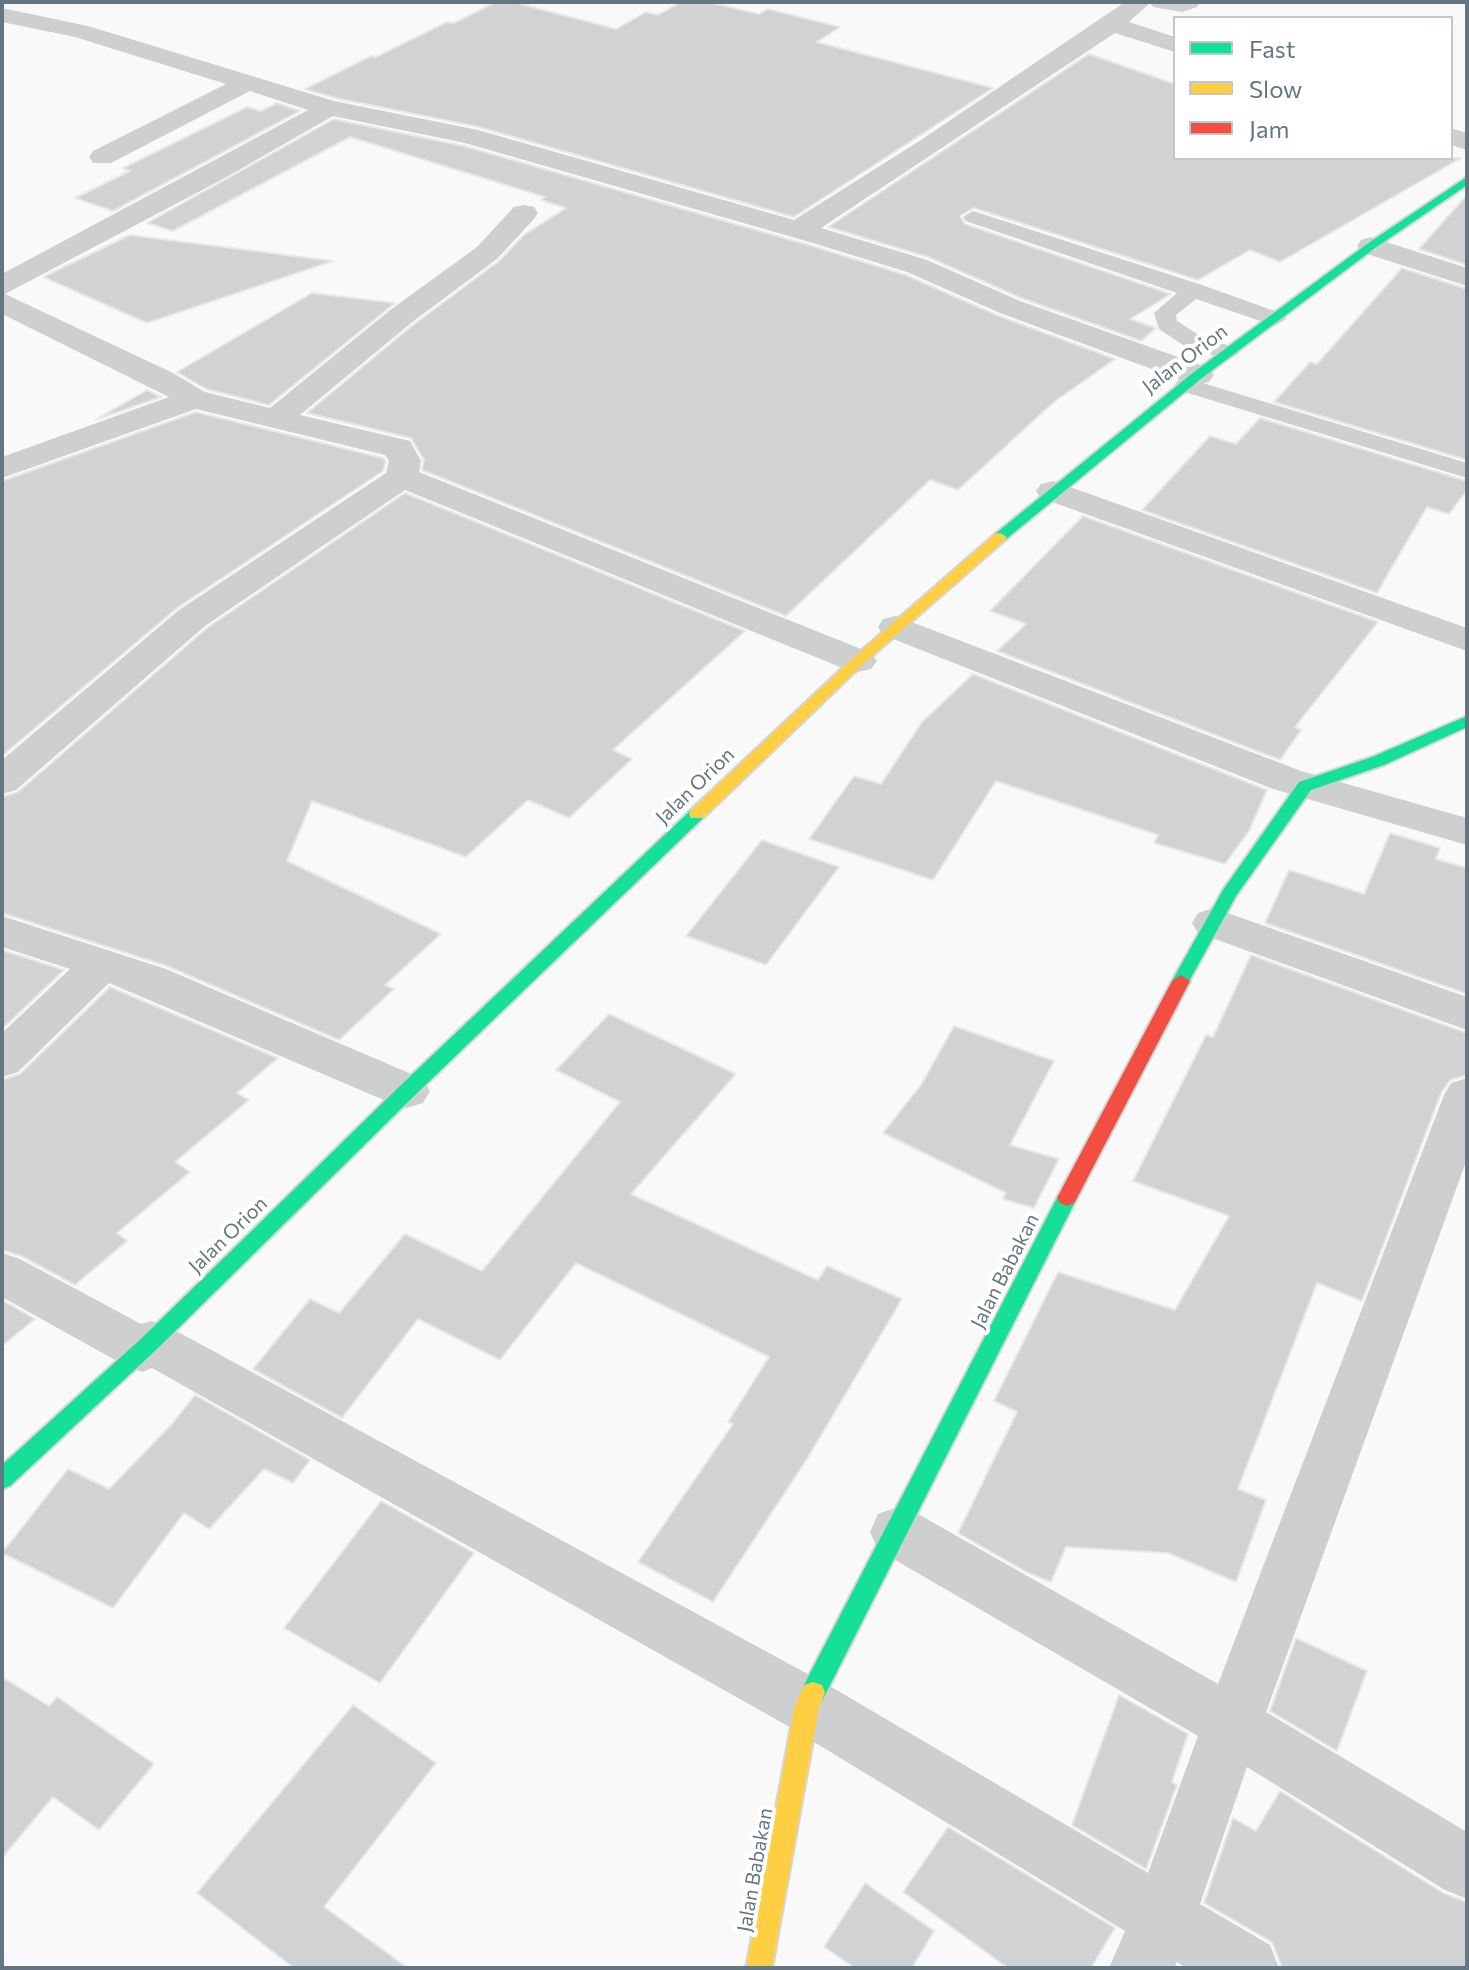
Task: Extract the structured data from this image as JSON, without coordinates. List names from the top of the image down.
{
  "streets": {
    "main road": ["Jalan Orion", "Jalan Babakan"]
  },
  "legend": ["Fast", "Slow", "Jam"]
}
